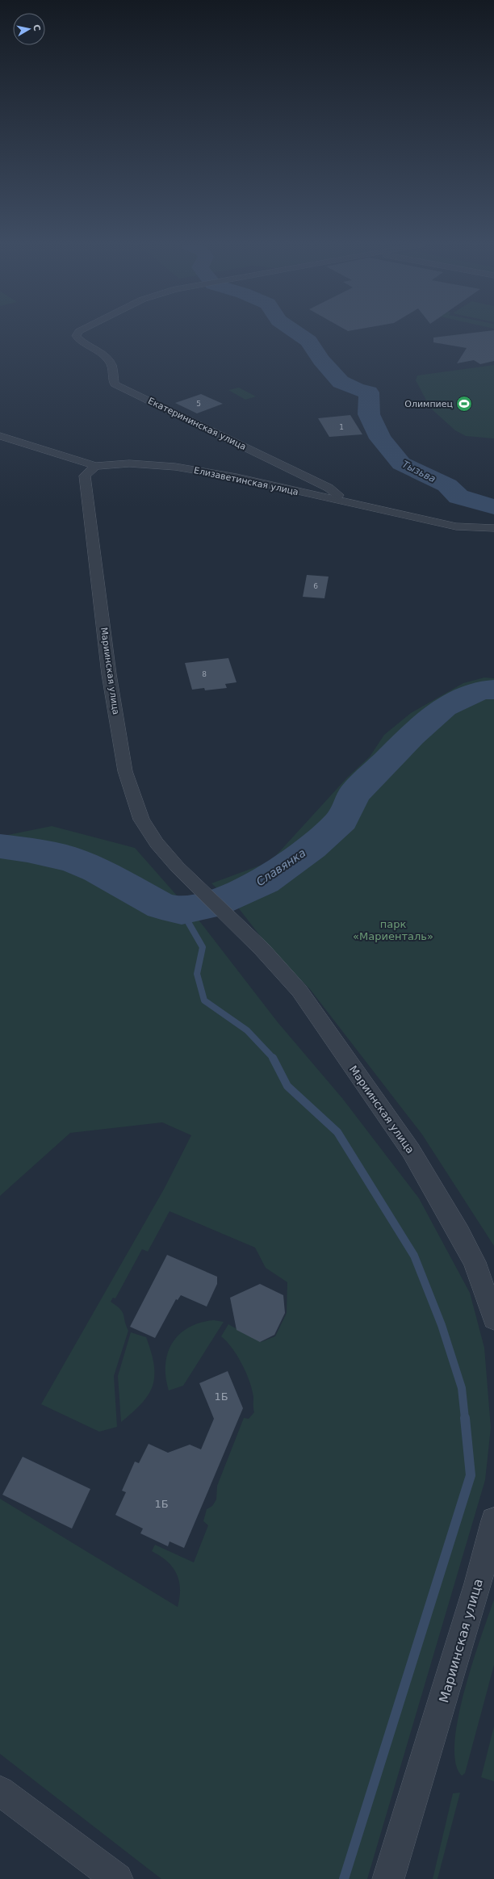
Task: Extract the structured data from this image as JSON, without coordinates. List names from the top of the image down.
{
  "streets": {
    "street": ["Екатерининская улица", "Елизаветинская улица", "Мариинская улица"]
  },
  "crossings": [
    ["Елизаветинская улица", "Мариинская улица"]
  ],
  "water": ["Тызьва", "Славянка"],
  "parks": ["парк «Мариенталь»"],
  "places": {
    "sports": ["Олимпиец"]
  },
  "house_numbers": [
    "5",
    "1",
    "6",
    "8",
    "1Б",
    "1Б"
  ],
  "north": "right"
}
